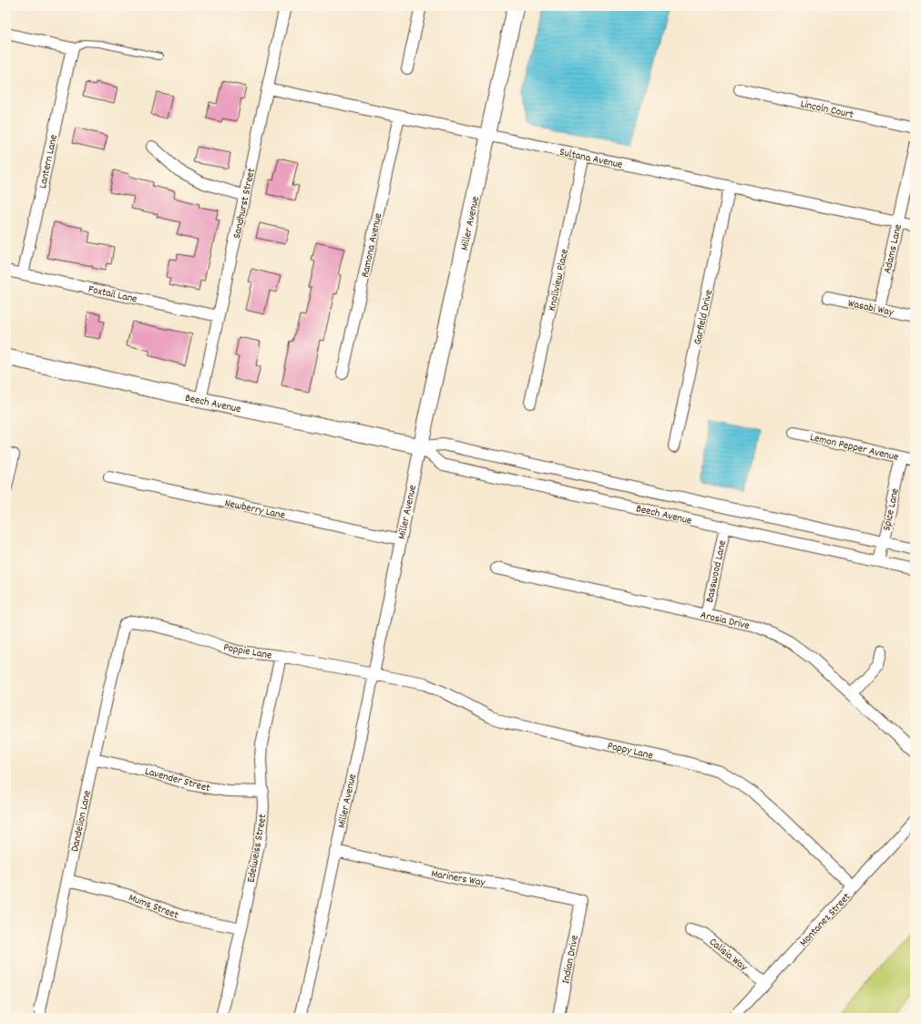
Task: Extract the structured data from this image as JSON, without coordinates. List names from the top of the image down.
{
  "streets": {
    "street": [
      "Lincoln Court",
      "Sultana Avenue",
      "Lantern Lane",
      "Sandhurst Street",
      "Miller Avenue",
      "Ramona Avenue",
      "Adams Lane",
      "Knollview Place",
      "Foxtail Lane",
      "Wasabi Way",
      "Garfield Drive",
      "Beech Avenue",
      "Lemon Pepper Avenue",
      "Newberry Lane",
      "Spice Lane",
      "Basswood Lane",
      "Arosia Drive",
      "Poppie Lane",
      "Poppy Lane",
      "Lavender Street",
      "Dandelion Lane",
      "Edelweiss Street",
      "Mariners Way",
      "Mums Street",
      "Montanez Street",
      "Calisia Way",
      "Indian Drive"
    ]
  },
  "crossings": [
    ["Sultana Avenue", "Sandhurst Street"],
    ["Sultana Avenue", "Miller Avenue"],
    ["Sultana Avenue", "Ramona Avenue"],
    ["Sultana Avenue", "Adams Lane"],
    ["Sultana Avenue", "Knollview Place"],
    ["Sultana Avenue", "Garfield Drive"],
    ["Lantern Lane", "Foxtail Lane"],
    ["Sandhurst Street", "Foxtail Lane"],
    ["Sandhurst Street", "Beech Avenue"],
    ["Miller Avenue", "Beech Avenue"],
    ["Miller Avenue", "Newberry Lane"],
    ["Miller Avenue", "Poppie Lane"],
    ["Miller Avenue", "Poppy Lane"],
    ["Miller Avenue", "Mariners Way"],
    ["Adams Lane", "Wasabi Way"],
    ["Beech Avenue", "Spice Lane"],
    ["Beech Avenue", "Basswood Lane"],
    ["Lemon Pepper Avenue", "Spice Lane"],
    ["Basswood Lane", "Arosia Drive"],
    ["Poppie Lane", "Poppy Lane"],
    ["Poppie Lane", "Dandelion Lane"],
    ["Poppie Lane", "Edelweiss Street"],
    ["Poppy Lane", "Montanez Street"],
    ["Lavender Street", "Dandelion Lane"],
    ["Lavender Street", "Edelweiss Street"],
    ["Dandelion Lane", "Mums Street"],
    ["Edelweiss Street", "Mums Street"],
    ["Mariners Way", "Indian Drive"],
    ["Montanez Street", "Calisia Way"]
  ]
}
